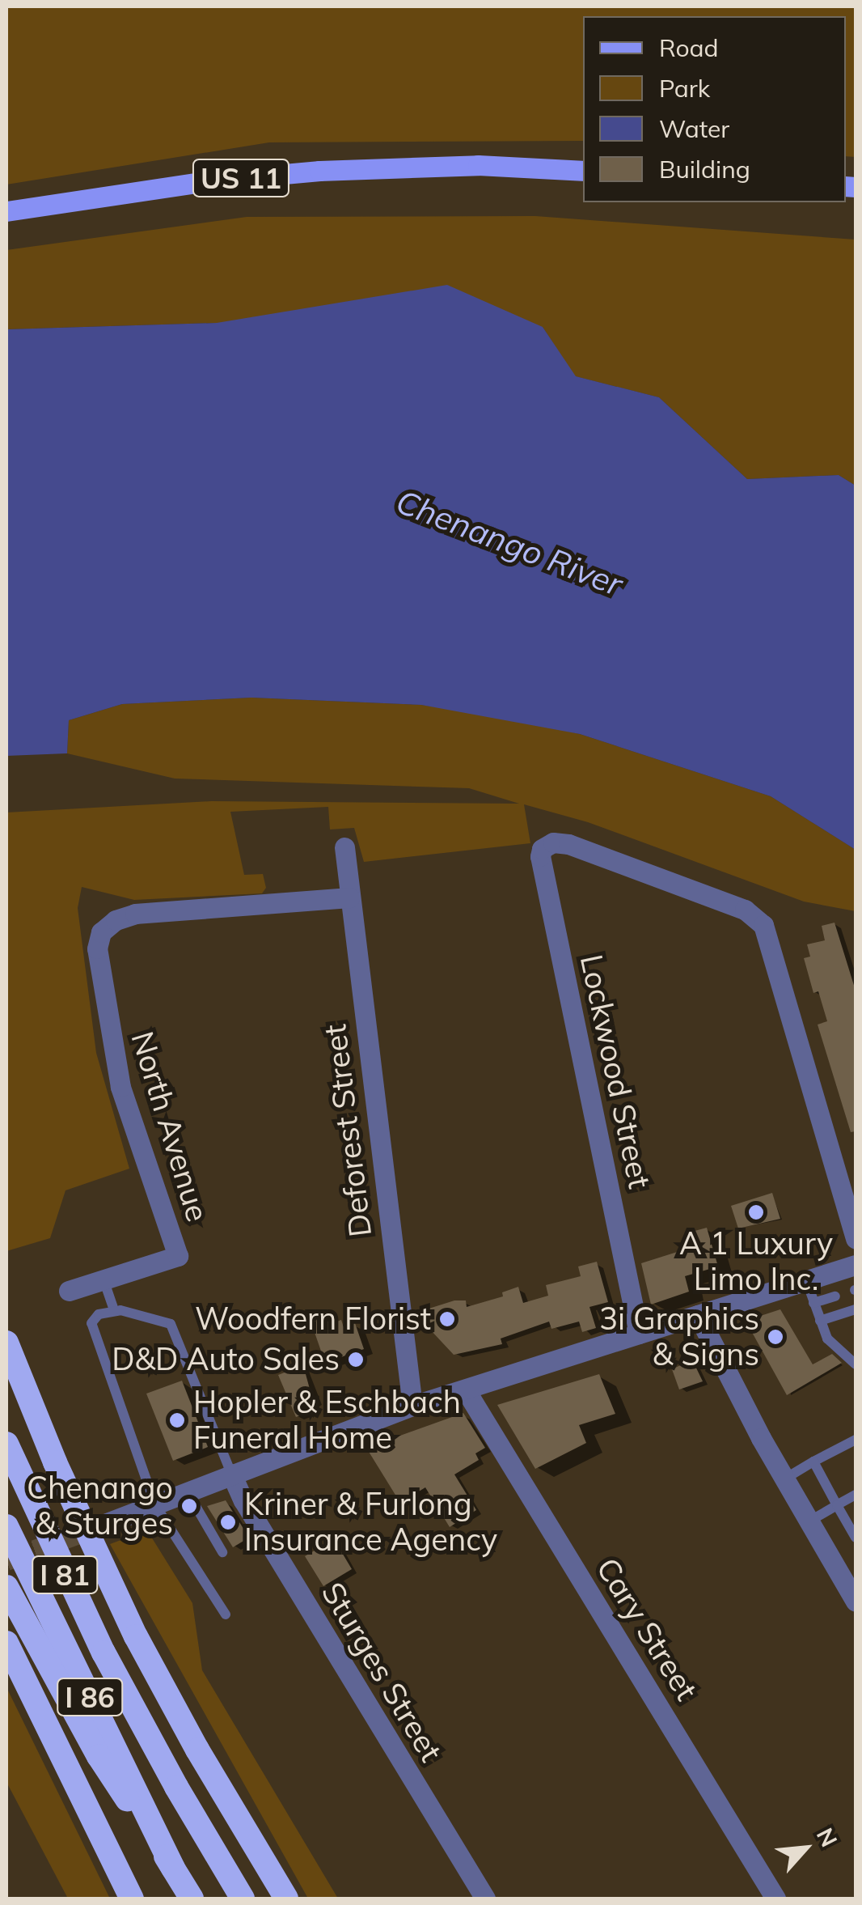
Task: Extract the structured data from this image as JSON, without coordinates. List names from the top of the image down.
{
  "streets": {
    "highway": ["I 81", "I 86"],
    "main road": ["US 11"],
    "street": [
      "Lockwood Street",
      "North Avenue",
      "Deforest Street",
      "Cary Street",
      "Sturges Street"
    ]
  },
  "crossings": [
    ["North Avenue", "Deforest Street"],
    ["I 81", "I 86"]
  ],
  "water": ["Chenango River"],
  "places": [
    "A 1 Luxury Limo Inc.",
    "Woodfern Florist",
    "3i Graphics & Signs",
    "D&D Auto Sales",
    "Hopler & Eschbach Funeral Home",
    "Chenango & Sturges",
    "Kriner & Furlong Insurance Agency"
  ],
  "legend": [
    "Road",
    "Park",
    "Water",
    "Building"
  ],
  "north": "top right"
}
